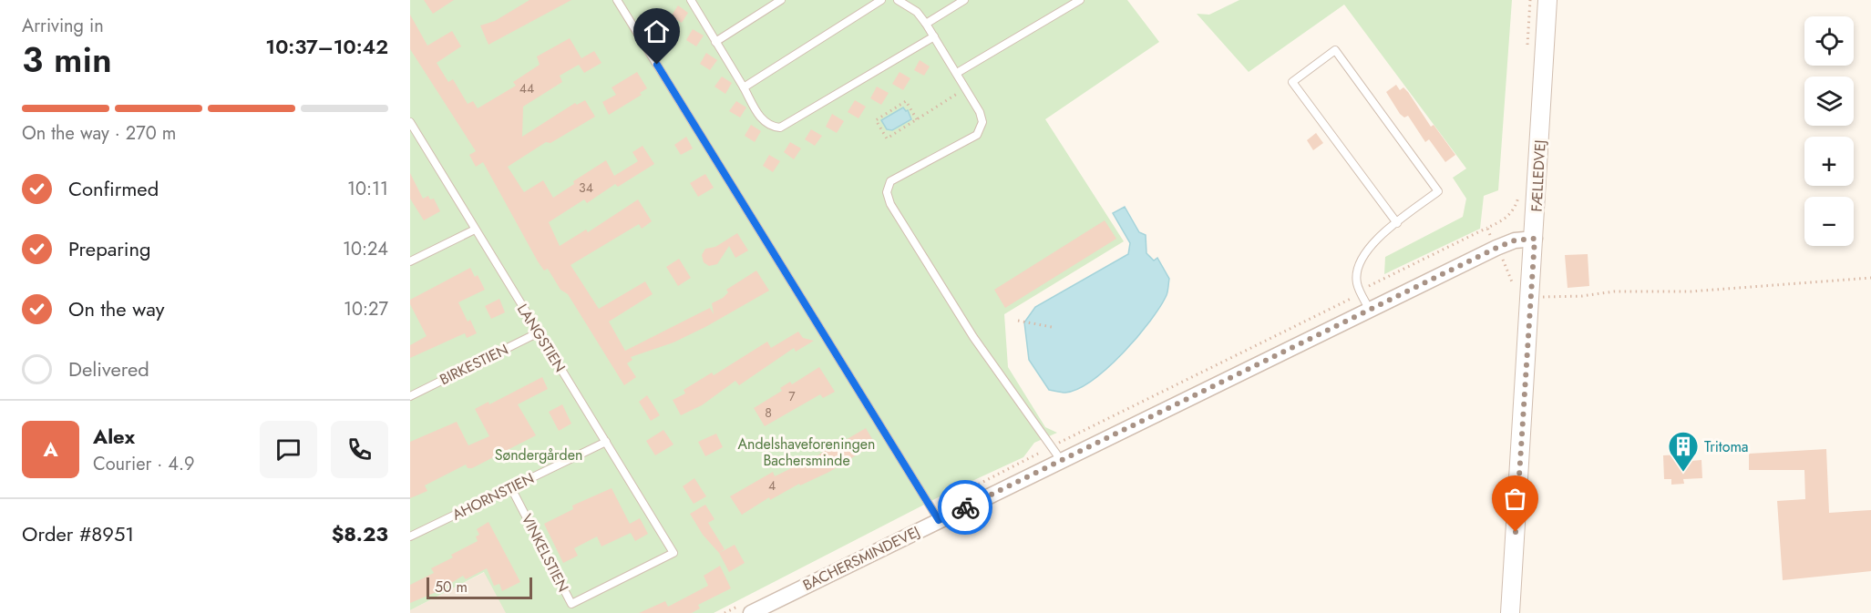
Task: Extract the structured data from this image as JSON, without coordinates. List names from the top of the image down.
{
  "streets": {
    "street": ["FÆLLEDVEJ", "BACHERSMINDEVEJ"],
    "lane": [
      "LANGSTIEN",
      "BIRKESTIEN",
      "AHORNSTIEN",
      "VINKELSTIEN"
    ]
  },
  "crossings": [
    ["FÆLLEDVEJ", "BACHERSMINDEVEJ"],
    ["LANGSTIEN", "BIRKESTIEN"],
    ["LANGSTIEN", "AHORNSTIEN"],
    ["LANGSTIEN", "VINKELSTIEN"],
    ["AHORNSTIEN", "VINKELSTIEN"]
  ],
  "parks": ["Andelshaveforeningen Bachersminde", "Søndergården"],
  "places": {
    "building": ["Tritoma"]
  },
  "house_numbers": [
    "44",
    "34",
    "7",
    "8",
    "4"
  ],
  "scale_bar": "50 m",
  "page": {
    "heading": ["3 min", "Arriving in", "10:37–10:42"],
    "panel": [
      "Alex",
      "Courier · 4.9",
      "Order #8951",
      "$8.23"
    ],
    "map_buttons": ["+", "−"],
    "bar": "On the way · 270 m",
    "list": [
      ["Confirmed", "10:11"],
      ["Preparing", "10:24"],
      ["On the way", "10:27"],
      "Delivered"
    ],
    "round": "A",
    "scale": "50 m"
  }
}
